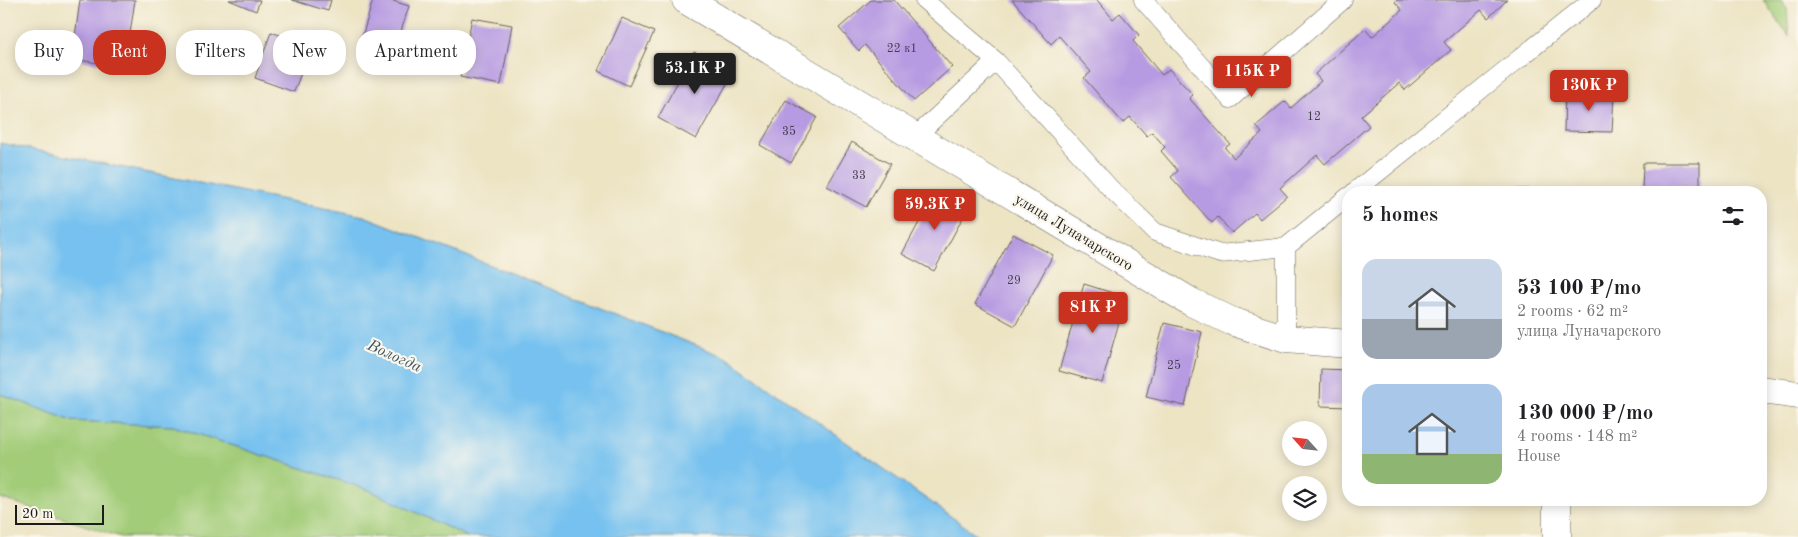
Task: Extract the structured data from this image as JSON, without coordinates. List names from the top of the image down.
{
  "streets": {
    "street": ["улица Луначарского"]
  },
  "water": ["Вологда"],
  "house_numbers": [
    "22 к1",
    "12",
    "35",
    "33",
    "29",
    "25"
  ],
  "scale_bar": "20 m",
  "north": "top left",
  "page": {
    "chip": [
      "Buy",
      "Rent",
      "Filters",
      "New",
      "Apartment"
    ],
    "price": [
      "53.1K ₽",
      "115K ₽",
      "130K ₽",
      "59.3K ₽",
      "81K ₽"
    ],
    "heading": "5 homes",
    "list": [
      {
        "name": "53 100 ₽/mo",
        "note": "2 rooms · 62 m² · улица Луначарского"
      },
      {
        "name": "130 000 ₽/mo",
        "note": "4 rooms · 148 m² · House"
      }
    ],
    "scale": "20 m"
  }
}
